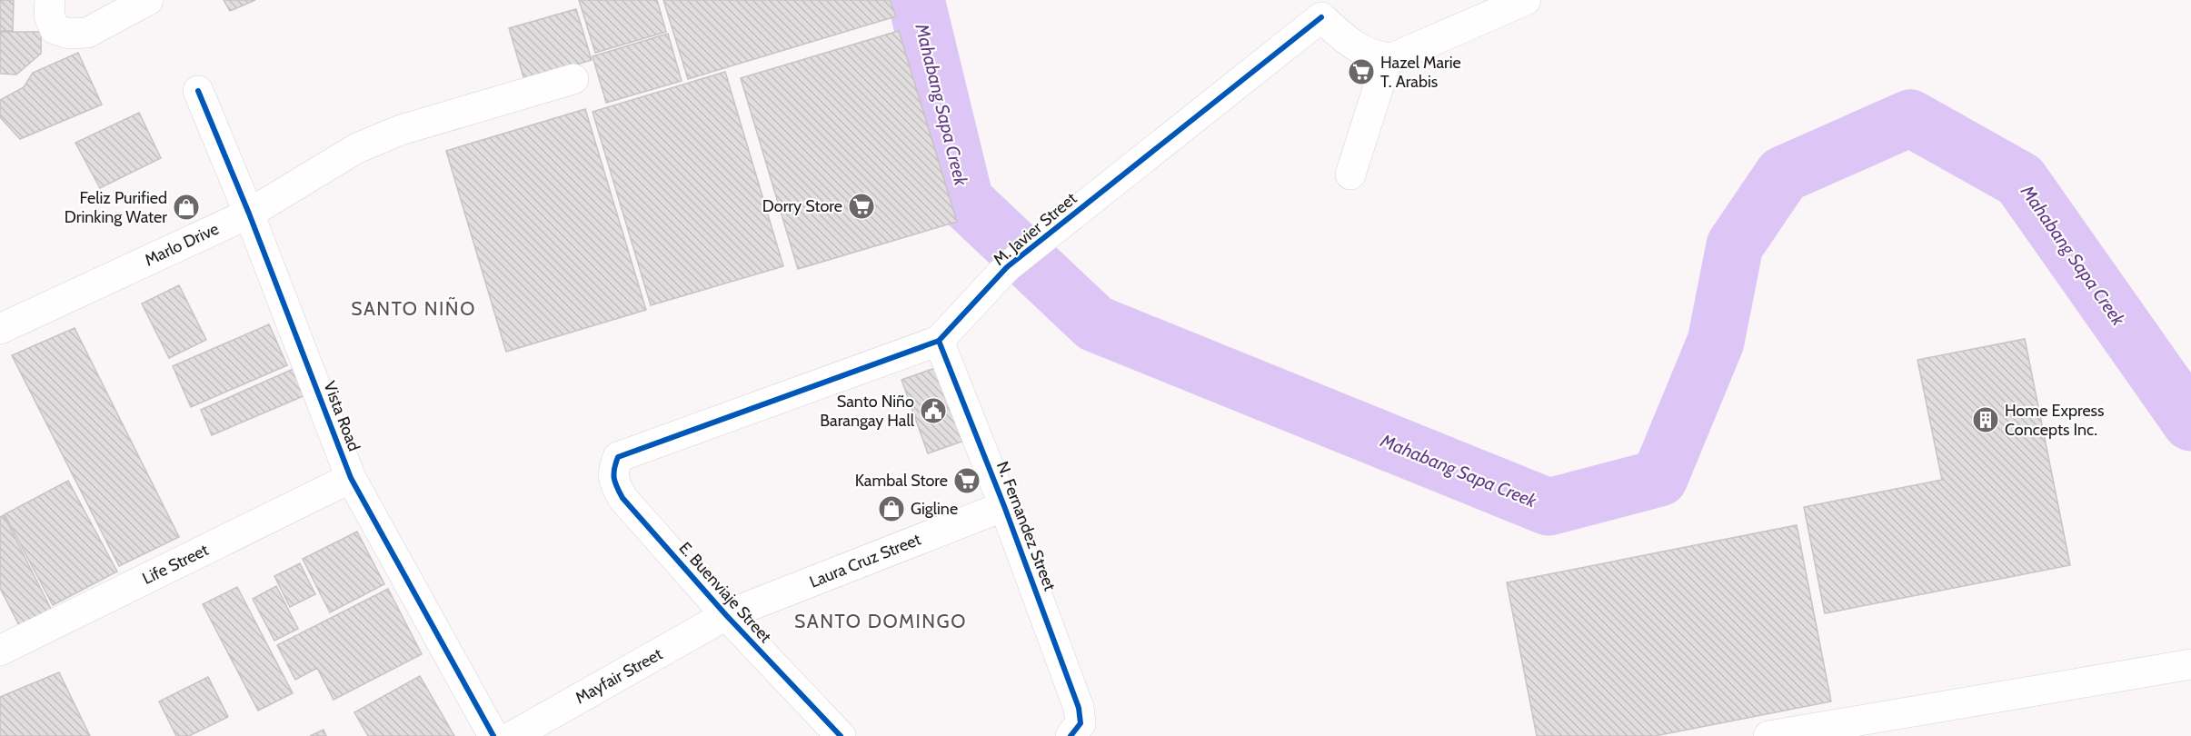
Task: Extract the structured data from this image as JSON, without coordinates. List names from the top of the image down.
{
  "streets": {
    "street": [
      "M. Javier Street",
      "Marlo Drive",
      "Vista Road",
      "N. Fernandez Street",
      "Laura Cruz Street",
      "Life Street",
      "E. Buenviaje Street",
      "Mayfair Street"
    ]
  },
  "crossings": [
    ["M. Javier Street", "N. Fernandez Street"],
    ["M. Javier Street", "E. Buenviaje Street"],
    ["Marlo Drive", "Vista Road"],
    ["Vista Road", "Life Street"],
    ["N. Fernandez Street", "Laura Cruz Street"],
    ["Laura Cruz Street", "E. Buenviaje Street"],
    ["Laura Cruz Street", "Mayfair Street"],
    ["E. Buenviaje Street", "Mayfair Street"]
  ],
  "districts": ["SANTO NIÑO", "SANTO DOMINGO"],
  "water": ["Mahabang Sapa Creek"],
  "places": {
    "supermarket": ["Hazel Marie T. Arabis", "Dorry Store", "Kambal Store"],
    "shop": ["Feliz Purified Drinking Water", "Gigline"],
    "public building": ["Santo Niño Barangay Hall"],
    "building": ["Home Express Concepts Inc."]
  }
}
